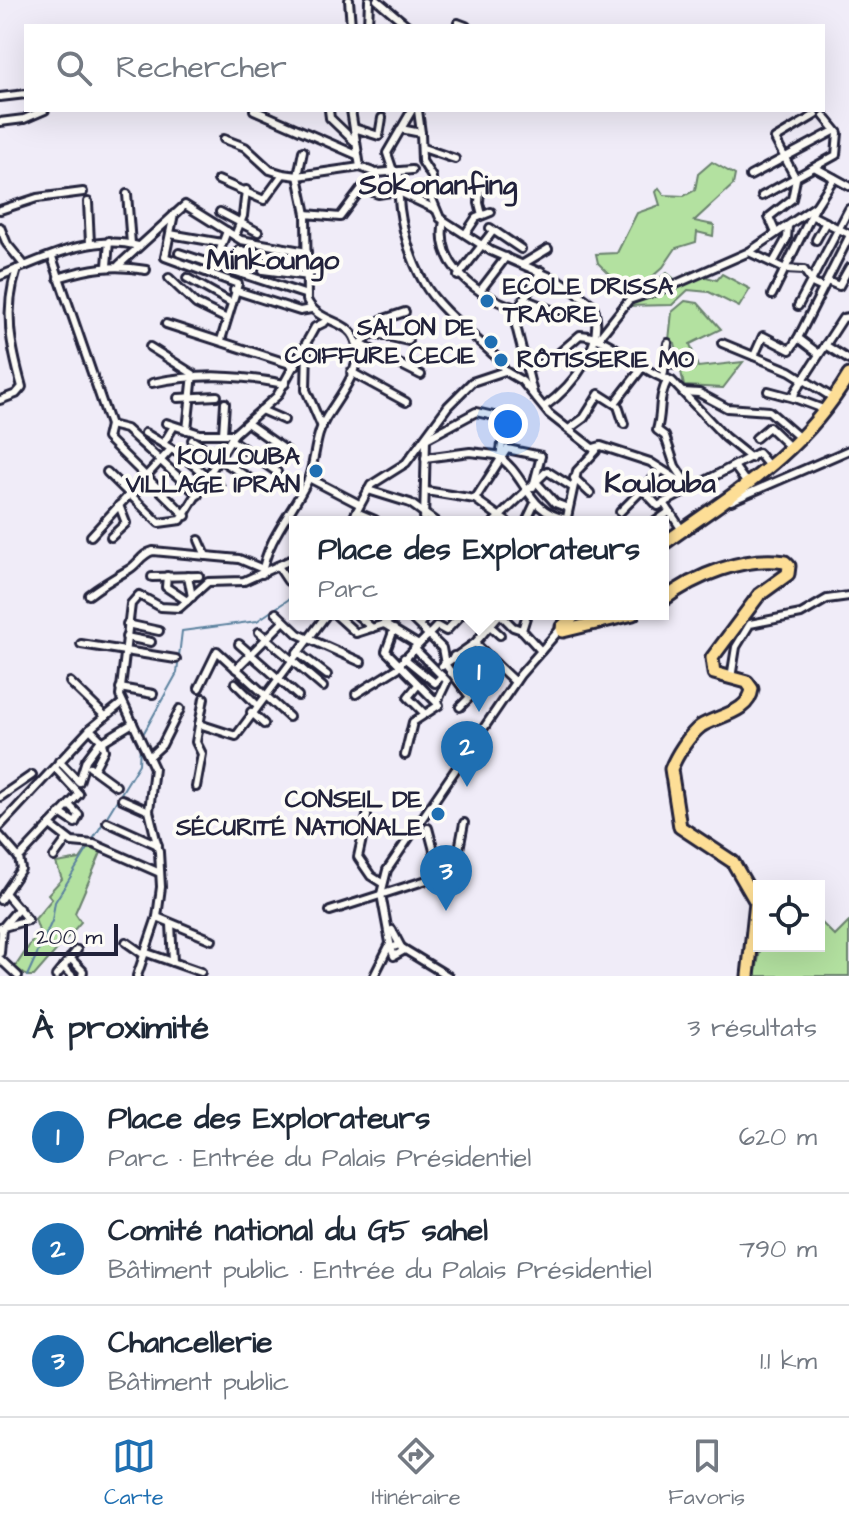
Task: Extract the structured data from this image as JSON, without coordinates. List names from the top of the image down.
{
  "districts": ["Sokonanfing", "Minkoungo", "Koulouba"],
  "places": [
    "ECOLE DRISSA TRAORE",
    "SALON DE COIFFURE CECIE",
    "RÔTISSERIE MO",
    "KOULOUBA VILLAGE IPRAN",
    "CONSEIL DE SÉCURITÉ NATIONALE"
  ],
  "scale_bar": "200 m",
  "page": {
    "search": "Rechercher",
    "popup": ["Place des Explorateurs", "Parc"],
    "pins": ["1", "2", "3"],
    "scale": "200 m",
    "heading": ["À proximité", "3 résultats"],
    "list": [
      {
        "mark": "1",
        "name": "Place des Explorateurs",
        "note": "Parc · Entrée du Palais Présidentiel",
        "value": "620 m"
      },
      {
        "mark": "2",
        "name": "Comité national du G5 sahel",
        "note": "Bâtiment public · Entrée du Palais Présidentiel",
        "value": "790 m"
      },
      {
        "mark": "3",
        "name": "Chancellerie",
        "note": "Bâtiment public",
        "value": "1.1 km"
      }
    ],
    "nav": ["Carte", "Itinéraire", "Favoris"]
  }
}
